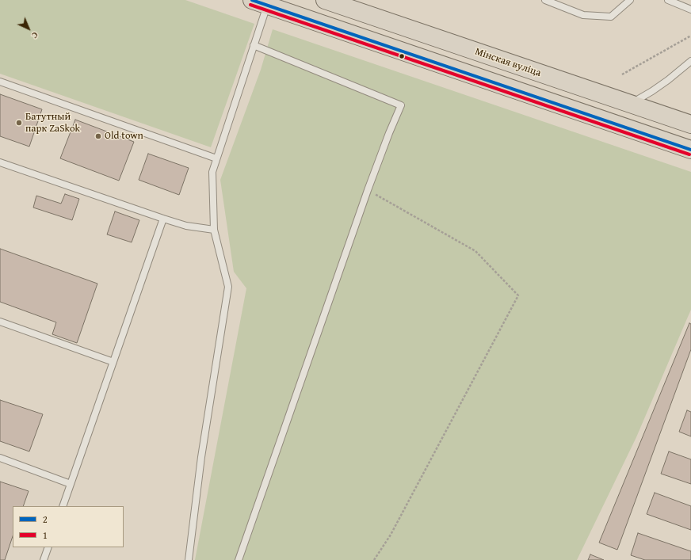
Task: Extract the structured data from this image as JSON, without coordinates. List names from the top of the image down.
{
  "streets": {
    "main road": ["Мінская вуліца"]
  },
  "places": ["Батутный парк ZaSkok", "Old town"],
  "lines": ["transit line 2", "transit line 1"],
  "legend": ["2", "1"],
  "north": "bottom right"
}
